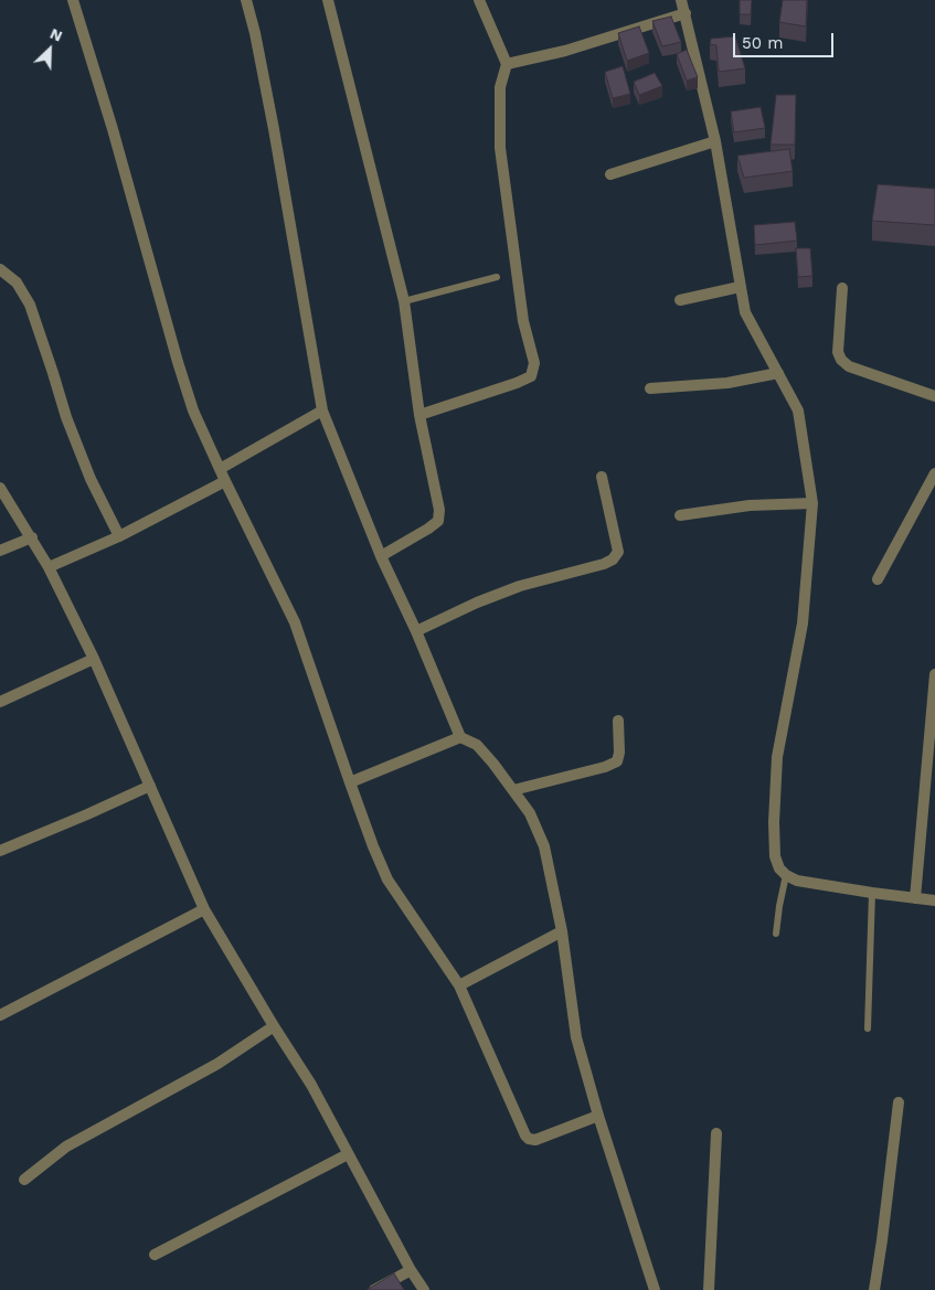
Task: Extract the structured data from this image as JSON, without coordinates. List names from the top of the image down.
{
  "scale_bar": "50 m",
  "north": "top right"
}
